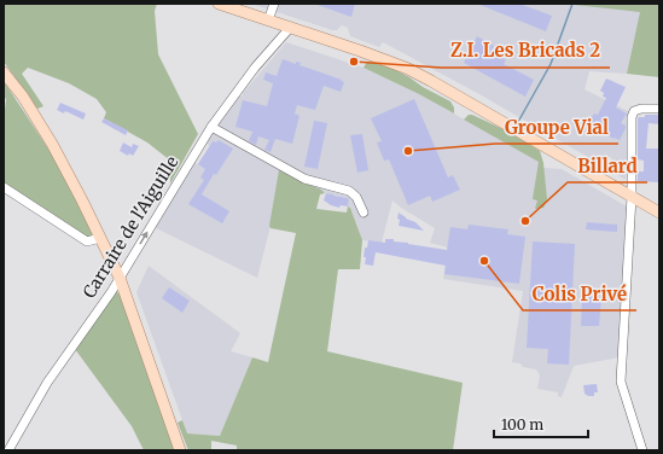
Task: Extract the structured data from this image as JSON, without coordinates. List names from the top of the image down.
{
  "streets": {
    "street": ["Carraire de l'Aiguille"]
  },
  "places": [
    "Z.I. Les Bricads 2",
    "Groupe Vial",
    "Billard",
    "Colis Privé"
  ],
  "scale_bar": "100 m"
}
